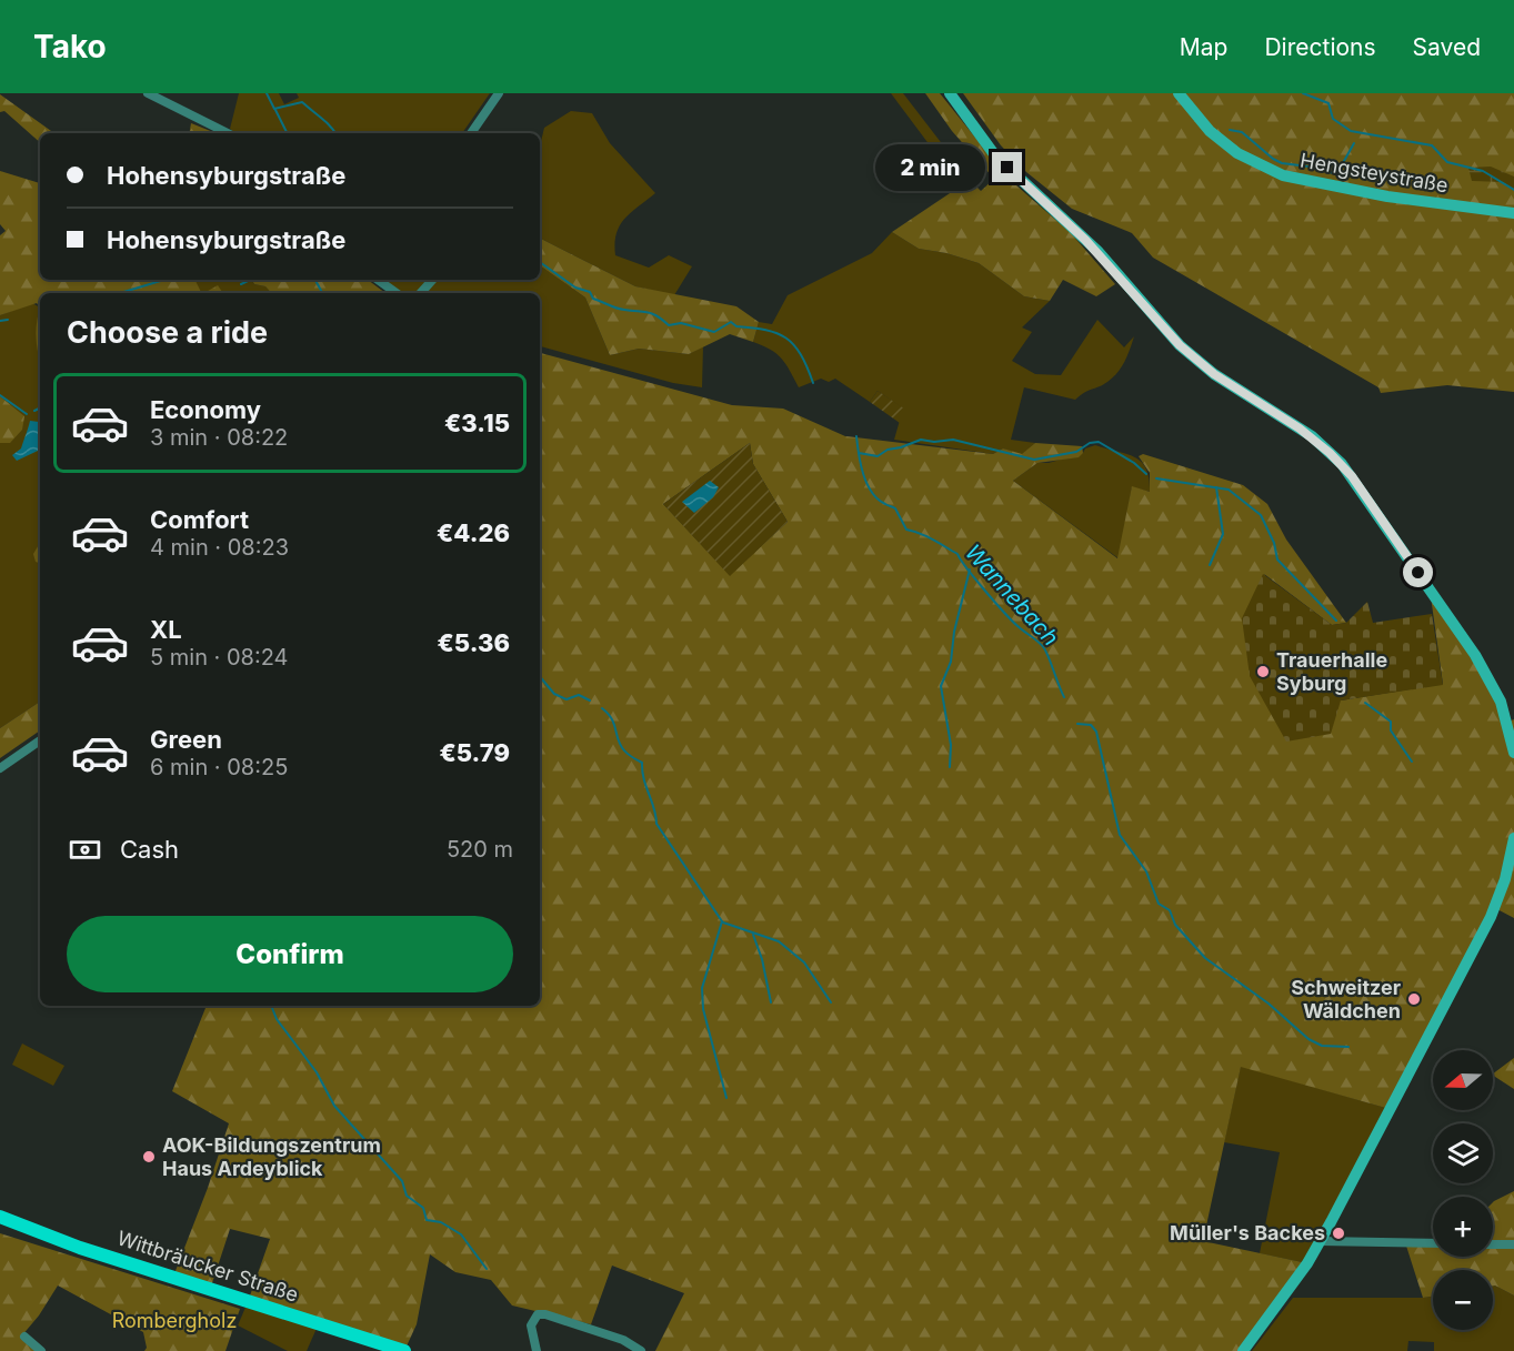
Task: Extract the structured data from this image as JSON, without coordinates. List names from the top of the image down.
{
  "streets": {
    "main road": ["Hengsteystraße", "Wittbräucker Straße"]
  },
  "water": ["Wannebach"],
  "parks": ["Rombergholz"],
  "places": [
    "Trauerhalle Syburg",
    "Schweitzer Wäldchen",
    "AOK-Bildungszentrum Haus Ardeyblick",
    "Müller's Backes"
  ],
  "north": "left",
  "page": {
    "header": "Tako",
    "nav": ["Map", "Directions", "Saved"],
    "banner": ["Hohensyburgstraße", "Hohensyburgstraße"],
    "bubble": "2 min",
    "heading": "Choose a ride",
    "list": [
      {
        "name": "Economy",
        "note": "3 min · 08:22",
        "value": "€3.15"
      },
      {
        "name": "Comfort",
        "note": "4 min · 08:23",
        "value": "€4.26"
      },
      {
        "name": "XL",
        "note": "5 min · 08:24",
        "value": "€5.36"
      },
      {
        "name": "Green",
        "note": "6 min · 08:25",
        "value": "€5.79"
      }
    ],
    "pay": ["Cash", "520 m"],
    "buttons": "Confirm",
    "map_buttons": ["+", "−"]
  }
}
